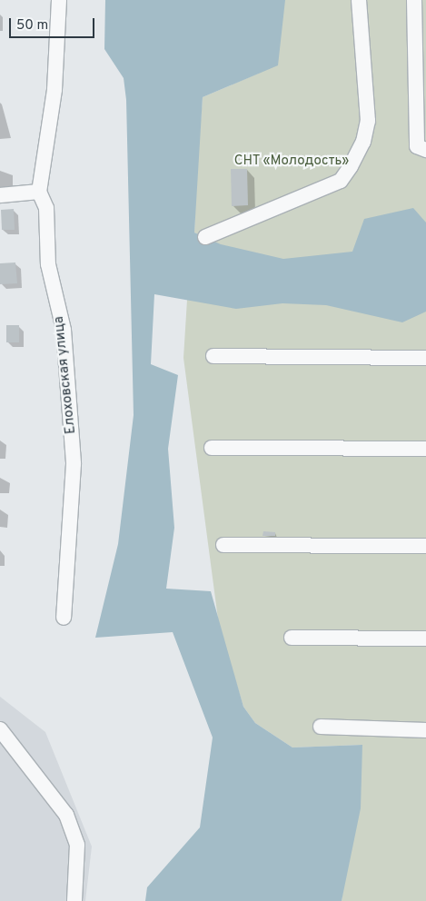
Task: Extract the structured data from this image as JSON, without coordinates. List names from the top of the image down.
{
  "streets": {
    "street": ["Елоховская улица"]
  },
  "parks": ["СНТ «Молодость»"],
  "scale_bar": "50 m"
}
